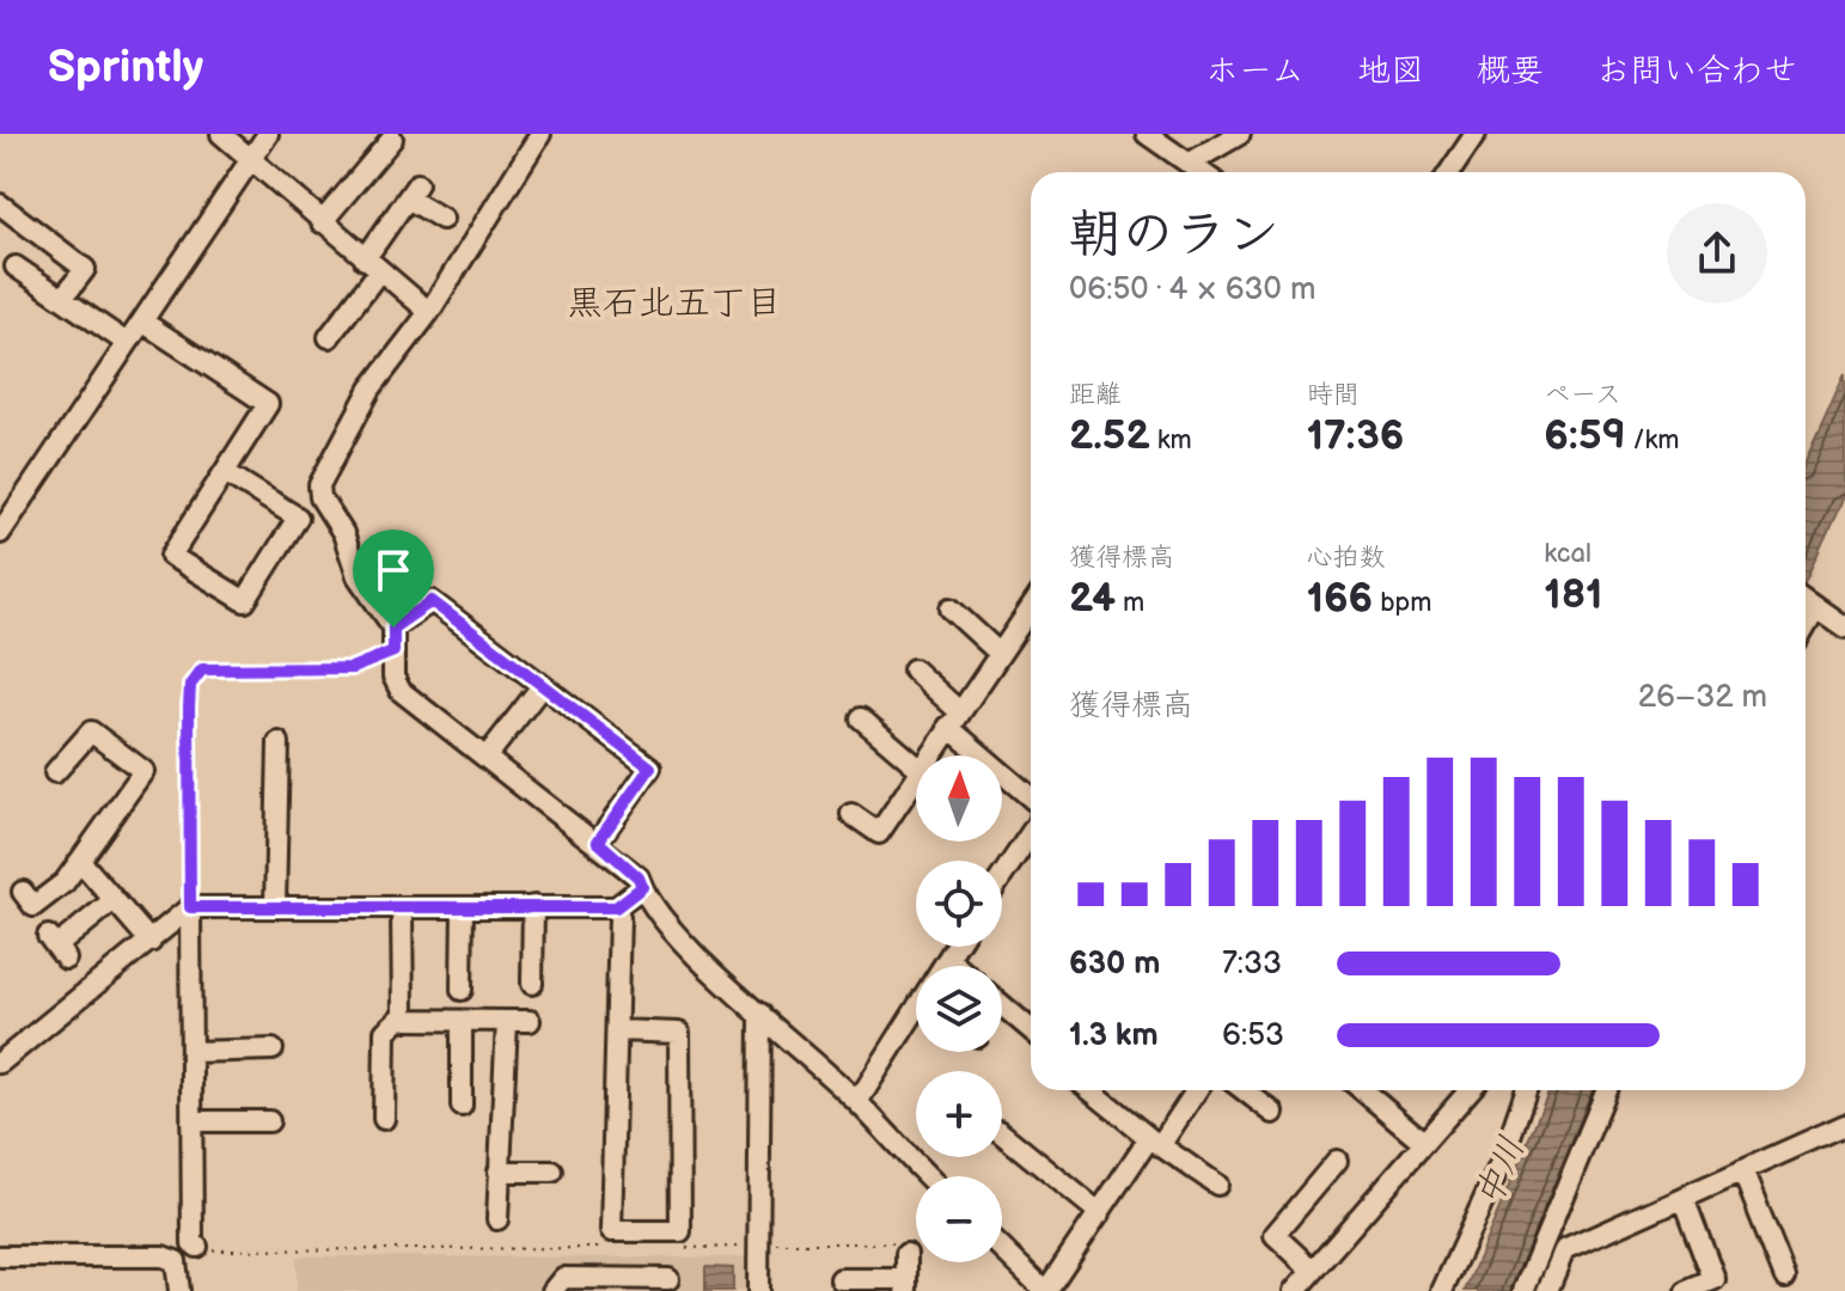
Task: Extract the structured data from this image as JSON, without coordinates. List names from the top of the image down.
{
  "districts": ["黒石北五丁目"],
  "water": ["中川"],
  "north": "top",
  "page": {
    "header": "Sprintly",
    "nav": [
      "ホーム",
      "地図",
      "概要",
      "お問い合わせ"
    ],
    "heading": ["朝のラン", "06:50 · 4 × 630 m"],
    "stats": [
      ["距離", "2.52 km"],
      ["時間", "17:36"],
      ["ペース", "6:59 /km"],
      ["獲得標高", "24 m"],
      ["心拍数", "166 bpm"],
      ["kcal", "181"]
    ],
    "chart": ["獲得標高", "26–32 m"],
    "map_buttons": ["+", "−"],
    "list": [
      {
        "name": "630 m",
        "note": "7:33"
      },
      {
        "name": "1.3 km",
        "note": "6:53"
      }
    ]
  }
}
